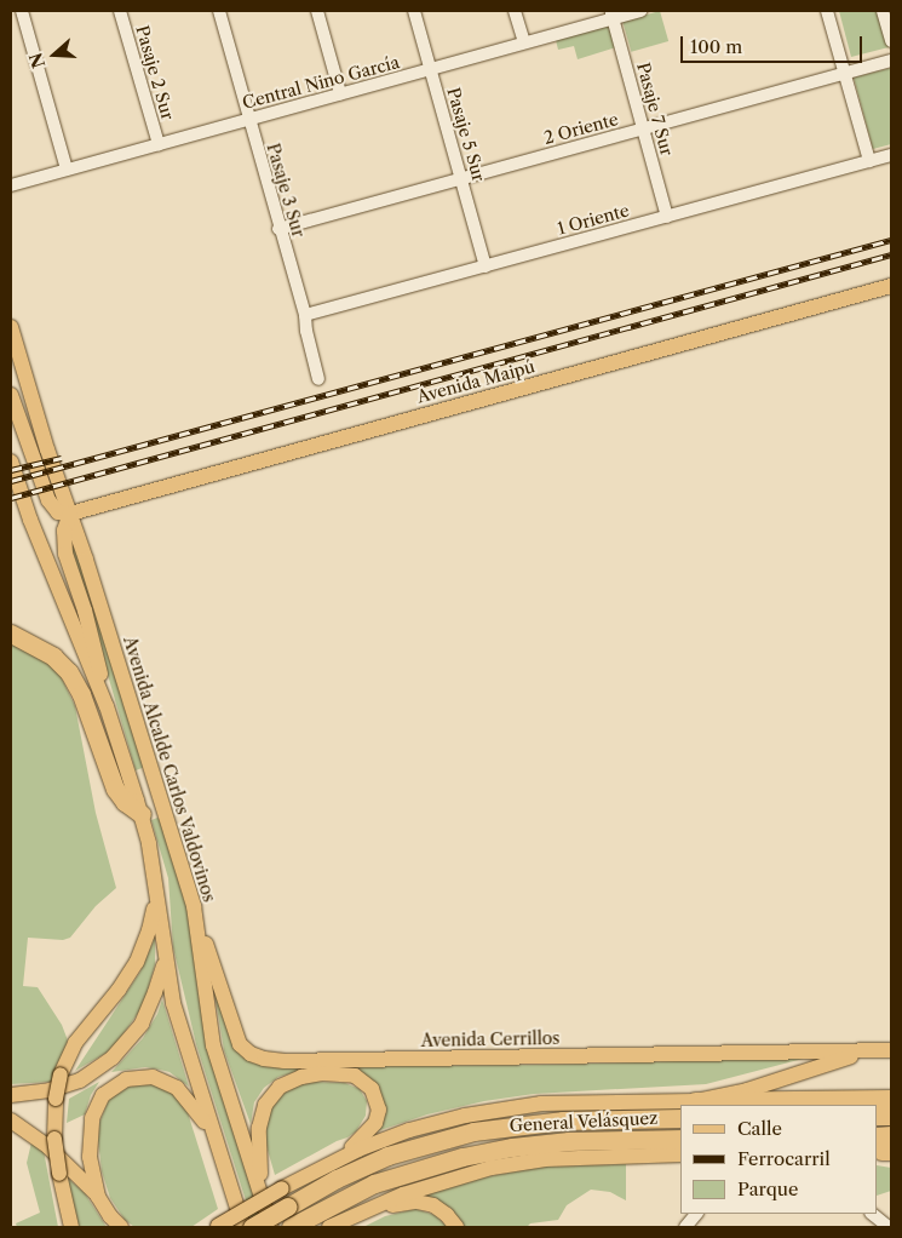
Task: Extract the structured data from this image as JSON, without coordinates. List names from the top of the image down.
{
  "streets": {
    "highway": ["General Velásquez"],
    "main road": ["Avenida Maipú", "Avenida Alcalde Carlos Valdovinos", "Avenida Cerrillos"],
    "street": [
      "Pasaje 2 Sur",
      "Central Nino García",
      "Pasaje 7 Sur",
      "2 Oriente",
      "Pasaje 5 Sur",
      "Pasaje 3 Sur",
      "1 Oriente"
    ]
  },
  "crossings": [
    ["Pasaje 2 Sur", "Central Nino García"],
    ["Central Nino García", "Pasaje 7 Sur"],
    ["Central Nino García", "Pasaje 5 Sur"],
    ["Central Nino García", "Pasaje 3 Sur"],
    ["Pasaje 7 Sur", "2 Oriente"],
    ["Pasaje 7 Sur", "1 Oriente"],
    ["2 Oriente", "Pasaje 5 Sur"],
    ["2 Oriente", "Pasaje 3 Sur"],
    ["Pasaje 5 Sur", "1 Oriente"],
    ["Pasaje 3 Sur", "1 Oriente"],
    ["Avenida Maipú", "Avenida Alcalde Carlos Valdovinos"],
    ["Avenida Alcalde Carlos Valdovinos", "Avenida Cerrillos"]
  ],
  "legend": ["Calle", "Ferrocarril", "Parque"],
  "scale_bar": "100 m",
  "north": "left"
}
